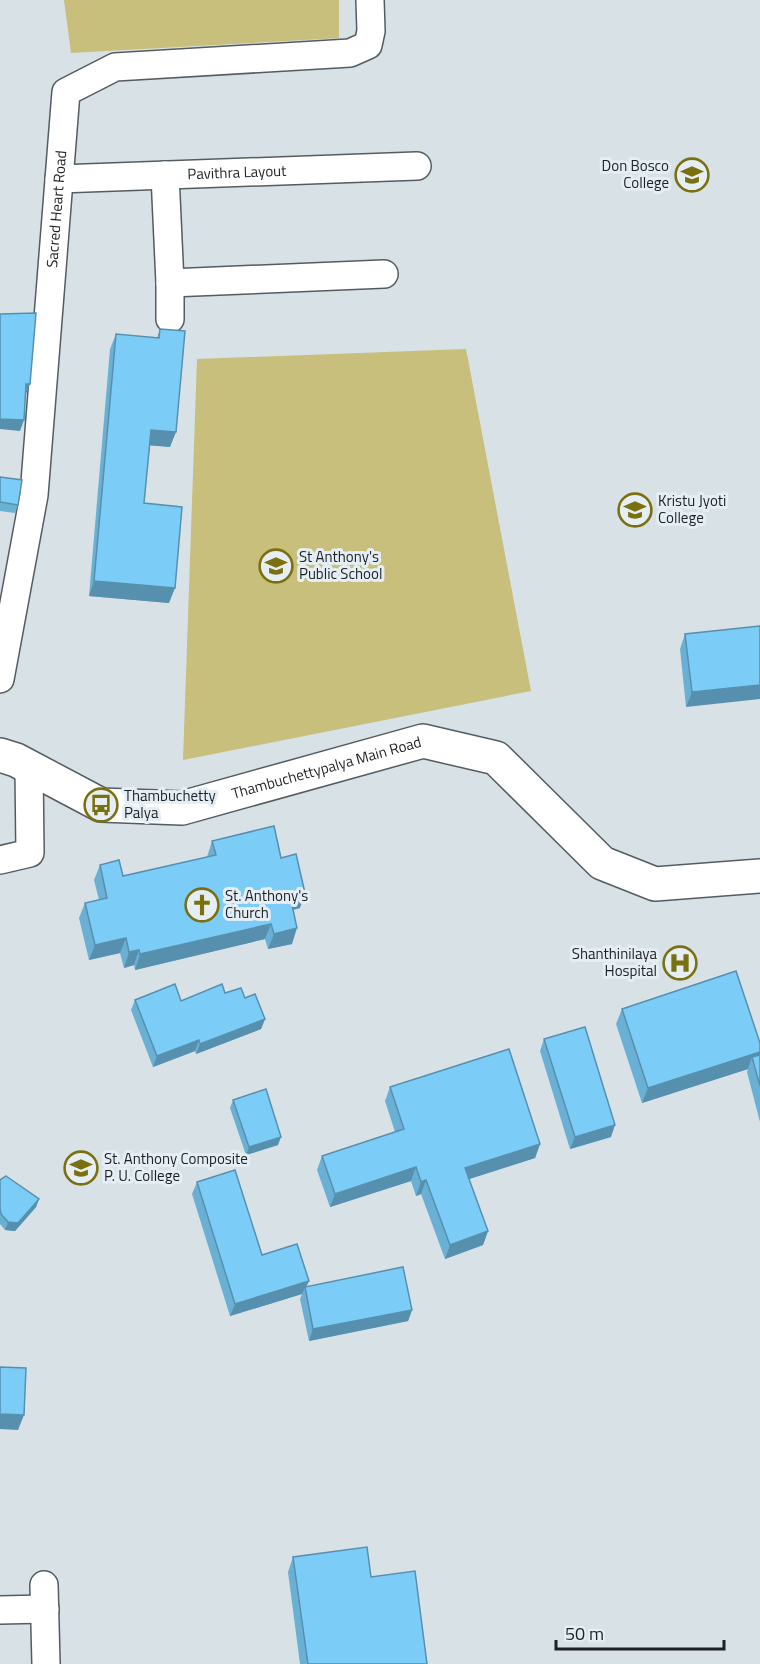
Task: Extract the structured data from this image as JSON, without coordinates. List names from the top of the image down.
{
  "streets": {
    "main road": ["Thambuchettypalya Main Road"],
    "street": ["Pavithra Layout", "Sacred Heart Road"]
  },
  "crossings": [
    ["Pavithra Layout", "Sacred Heart Road"]
  ],
  "places": {
    "school or university": [
      "Don Bosco College",
      "Kristu Jyoti College",
      "St Anthony's Public School",
      "St. Anthony Composite P. U. College"
    ],
    "bus stop": ["Thambuchetty Palya"],
    "church": ["St. Anthony's Church"],
    "hospital": ["Shanthinilaya Hospital"]
  },
  "scale_bar": "50 m"
}
